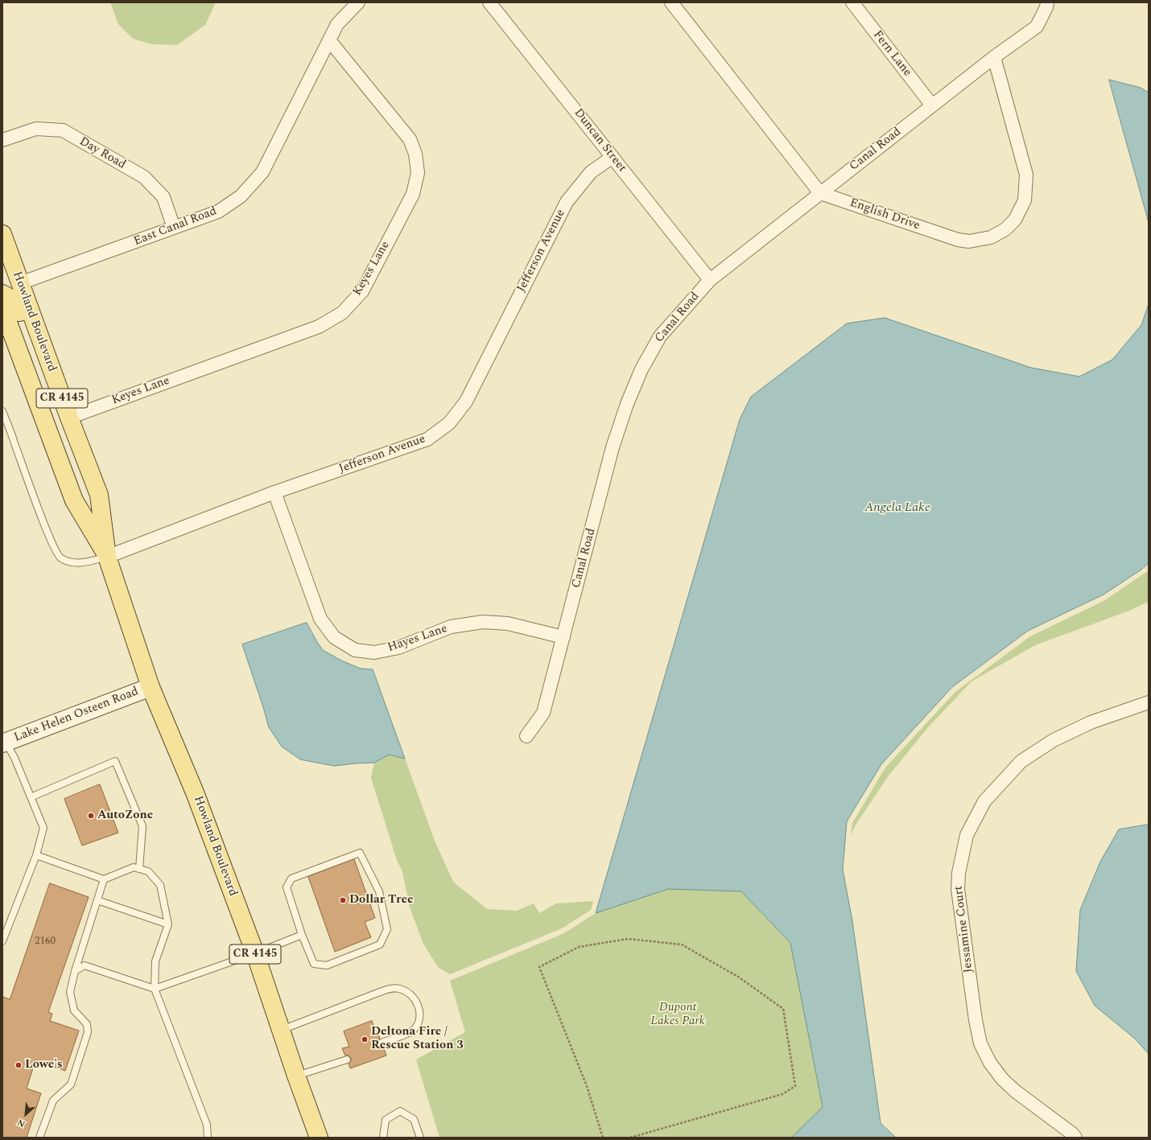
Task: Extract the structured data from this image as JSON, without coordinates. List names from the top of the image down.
{
  "streets": {
    "main road": ["Howland Boulevard", "CR 4145"],
    "street": [
      "Fern Lane",
      "Duncan Street",
      "Canal Road",
      "Day Road",
      "English Drive",
      "East Canal Road",
      "Jefferson Avenue",
      "Keyes Lane",
      "Hayes Lane",
      "Lake Helen Osteen Road",
      "Jessamine Court"
    ]
  },
  "crossings": [
    ["Fern Lane", "Canal Road"],
    ["Duncan Street", "Canal Road"],
    ["Duncan Street", "Jefferson Avenue"],
    ["Canal Road", "English Drive"],
    ["Canal Road", "Hayes Lane"],
    ["Day Road", "East Canal Road"],
    ["East Canal Road", "Keyes Lane"],
    ["East Canal Road", "Howland Boulevard"],
    ["Jefferson Avenue", "Howland Boulevard"],
    ["Jefferson Avenue", "Hayes Lane"],
    ["Keyes Lane", "Howland Boulevard"],
    ["Howland Boulevard", "Lake Helen Osteen Road"]
  ],
  "water": ["Angela Lake"],
  "parks": ["Dupont Lakes Park"],
  "places": [
    "AutoZone",
    "Dollar Tree",
    "Deltona Fire / Rescue Station 3",
    "Lowe's"
  ],
  "house_numbers": ["2160"],
  "north": "bottom left"
}
